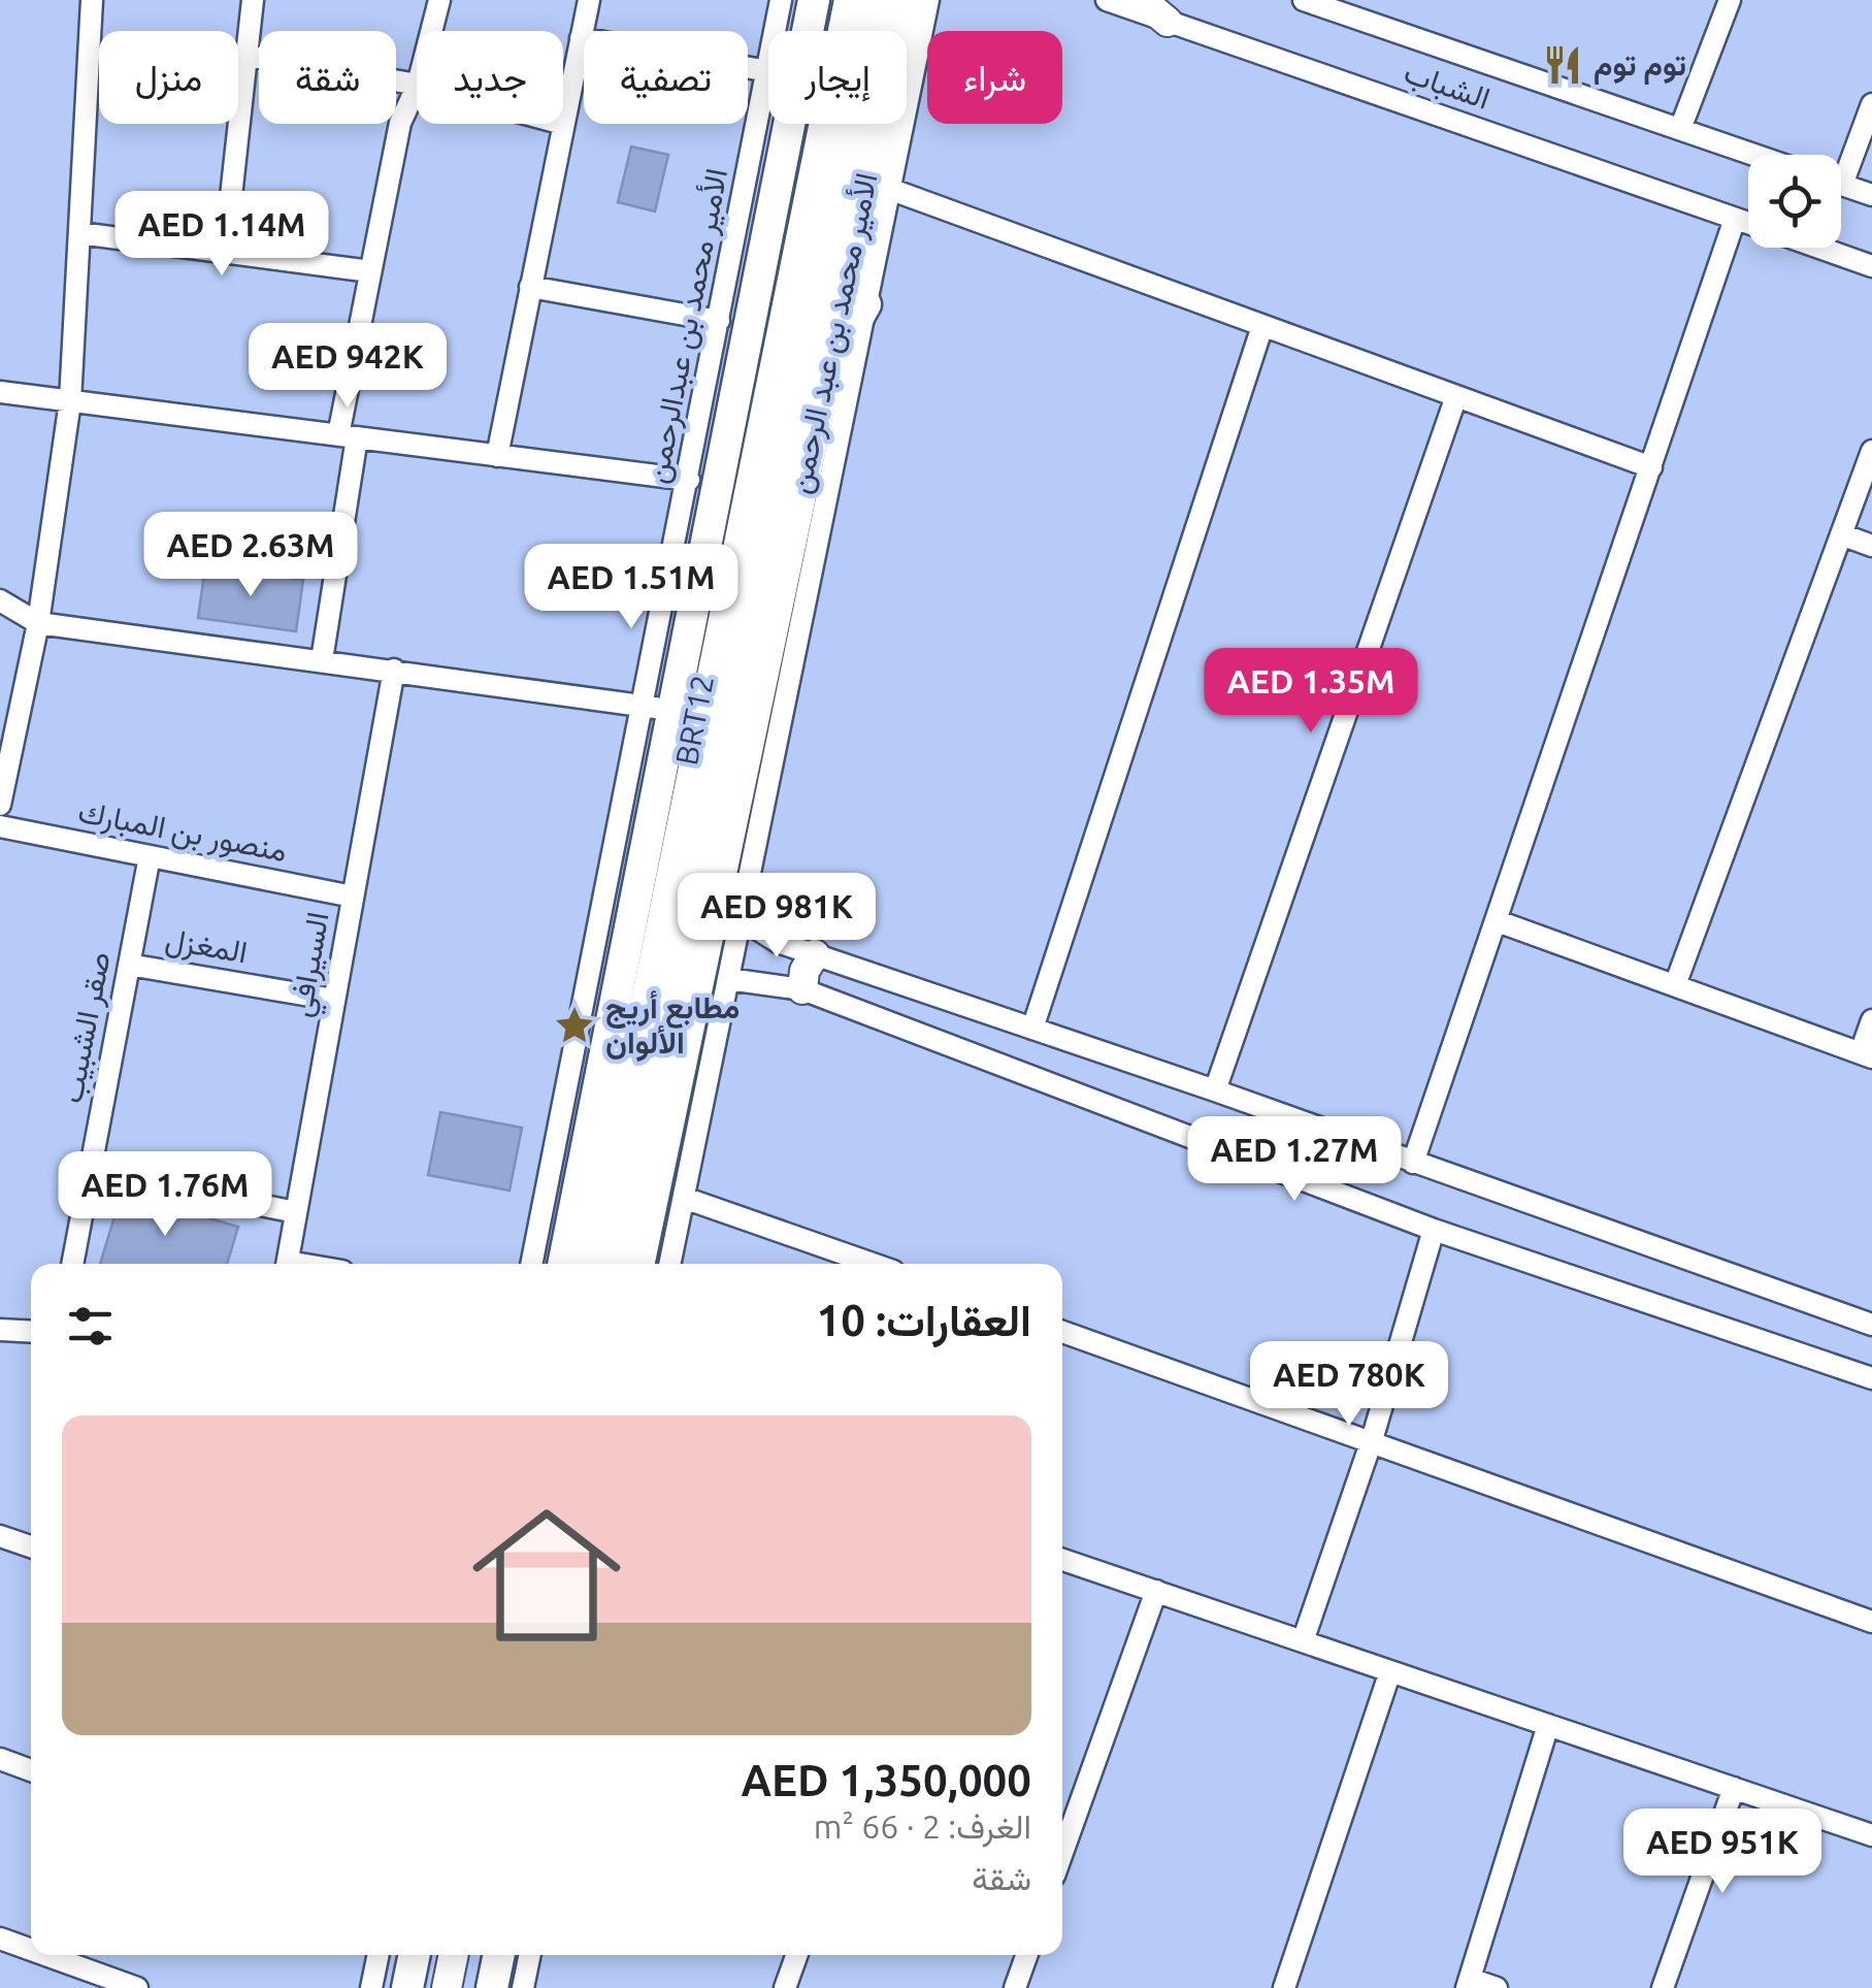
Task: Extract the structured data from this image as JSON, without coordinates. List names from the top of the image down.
{
  "streets": {
    "main road": ["الأمير محمد بن عبد الرحمن", "BRT12"],
    "street": [
      "الشباب",
      "الأمير محمد بن عبدالرحمن",
      "منصور بن المبارك",
      "المغزل",
      "السيرافي",
      "صقر الشبيب"
    ]
  },
  "crossings": [
    ["منصور بن المبارك", "السيرافي"],
    ["منصور بن المبارك", "صقر الشبيب"],
    ["المغزل", "السيرافي"],
    ["المغزل", "صقر الشبيب"]
  ],
  "places": {
    "restaurant": ["توم توم"],
    "place": ["مطابع أريج الألوان"]
  },
  "page": {
    "chip": [
      "شراء",
      "إيجار",
      "تصفية",
      "جديد",
      "شقة",
      "منزل"
    ],
    "price": [
      "AED 1.14M",
      "AED 942K",
      "AED 2.63M",
      "AED 1.51M",
      "AED 1.35M",
      "AED 981K",
      "AED 1.27M",
      "AED 1.76M",
      "AED 780K",
      "AED 951K"
    ],
    "heading": "العقارات: 10",
    "list": [
      {
        "name": "AED 1,350,000",
        "note": "الغرف: 2 · 66 m² · شقة"
      }
    ]
  }
}
